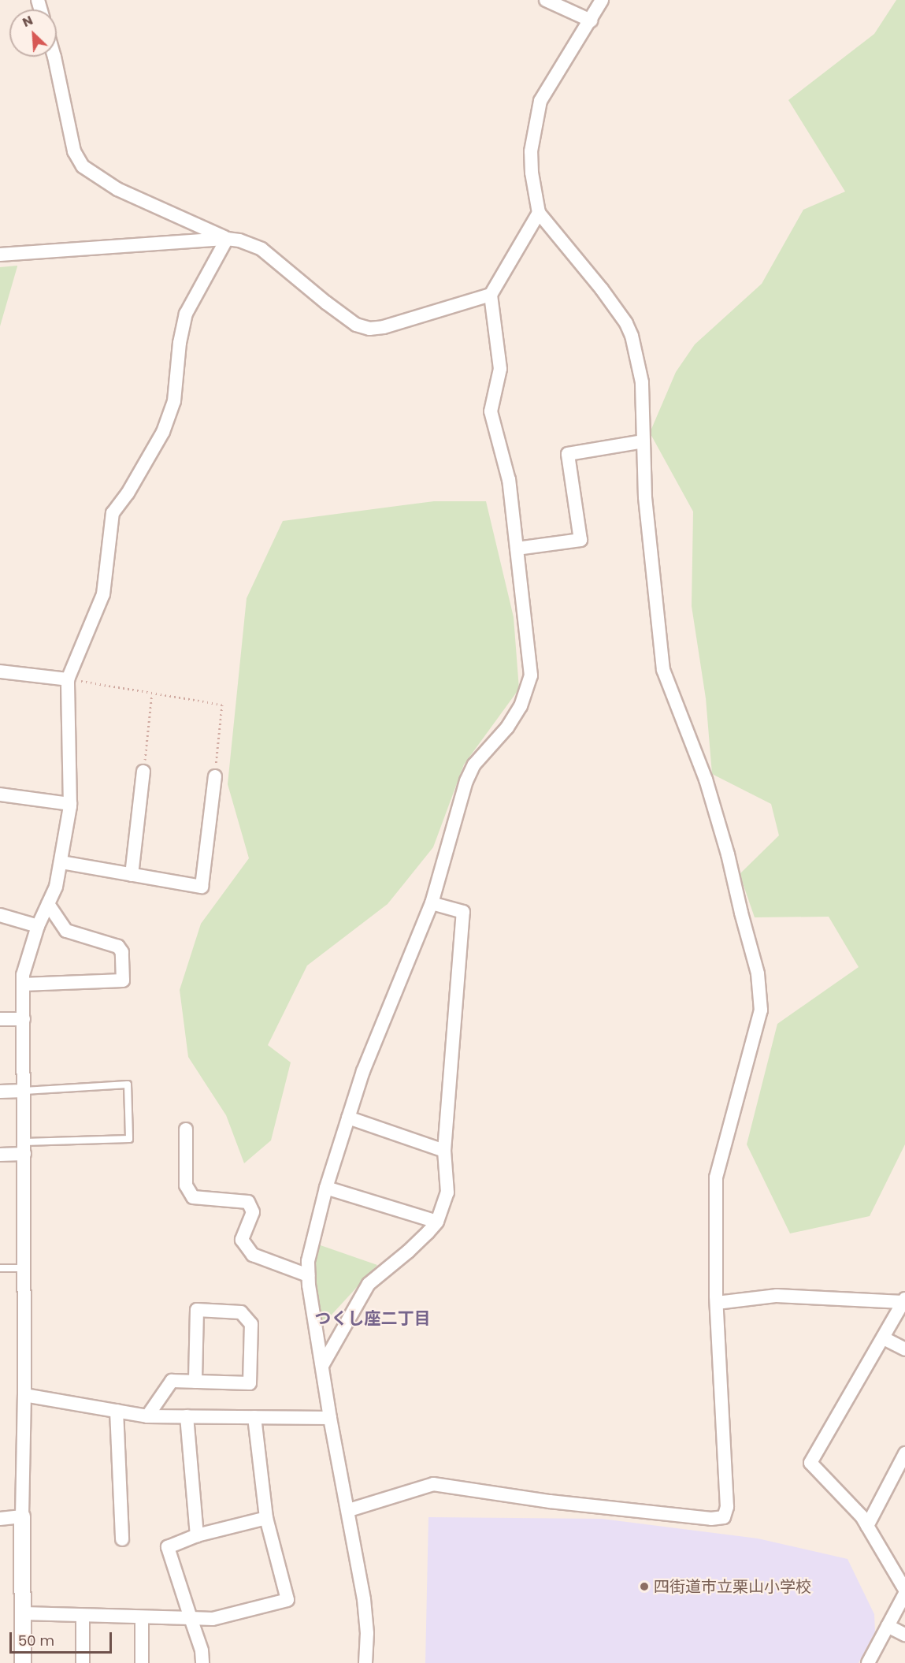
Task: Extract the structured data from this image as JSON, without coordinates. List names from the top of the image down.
{
  "districts": ["つくし座二丁目"],
  "places": ["四街道市立栗山小学校"],
  "scale_bar": "50 m",
  "north": "top left"
}
